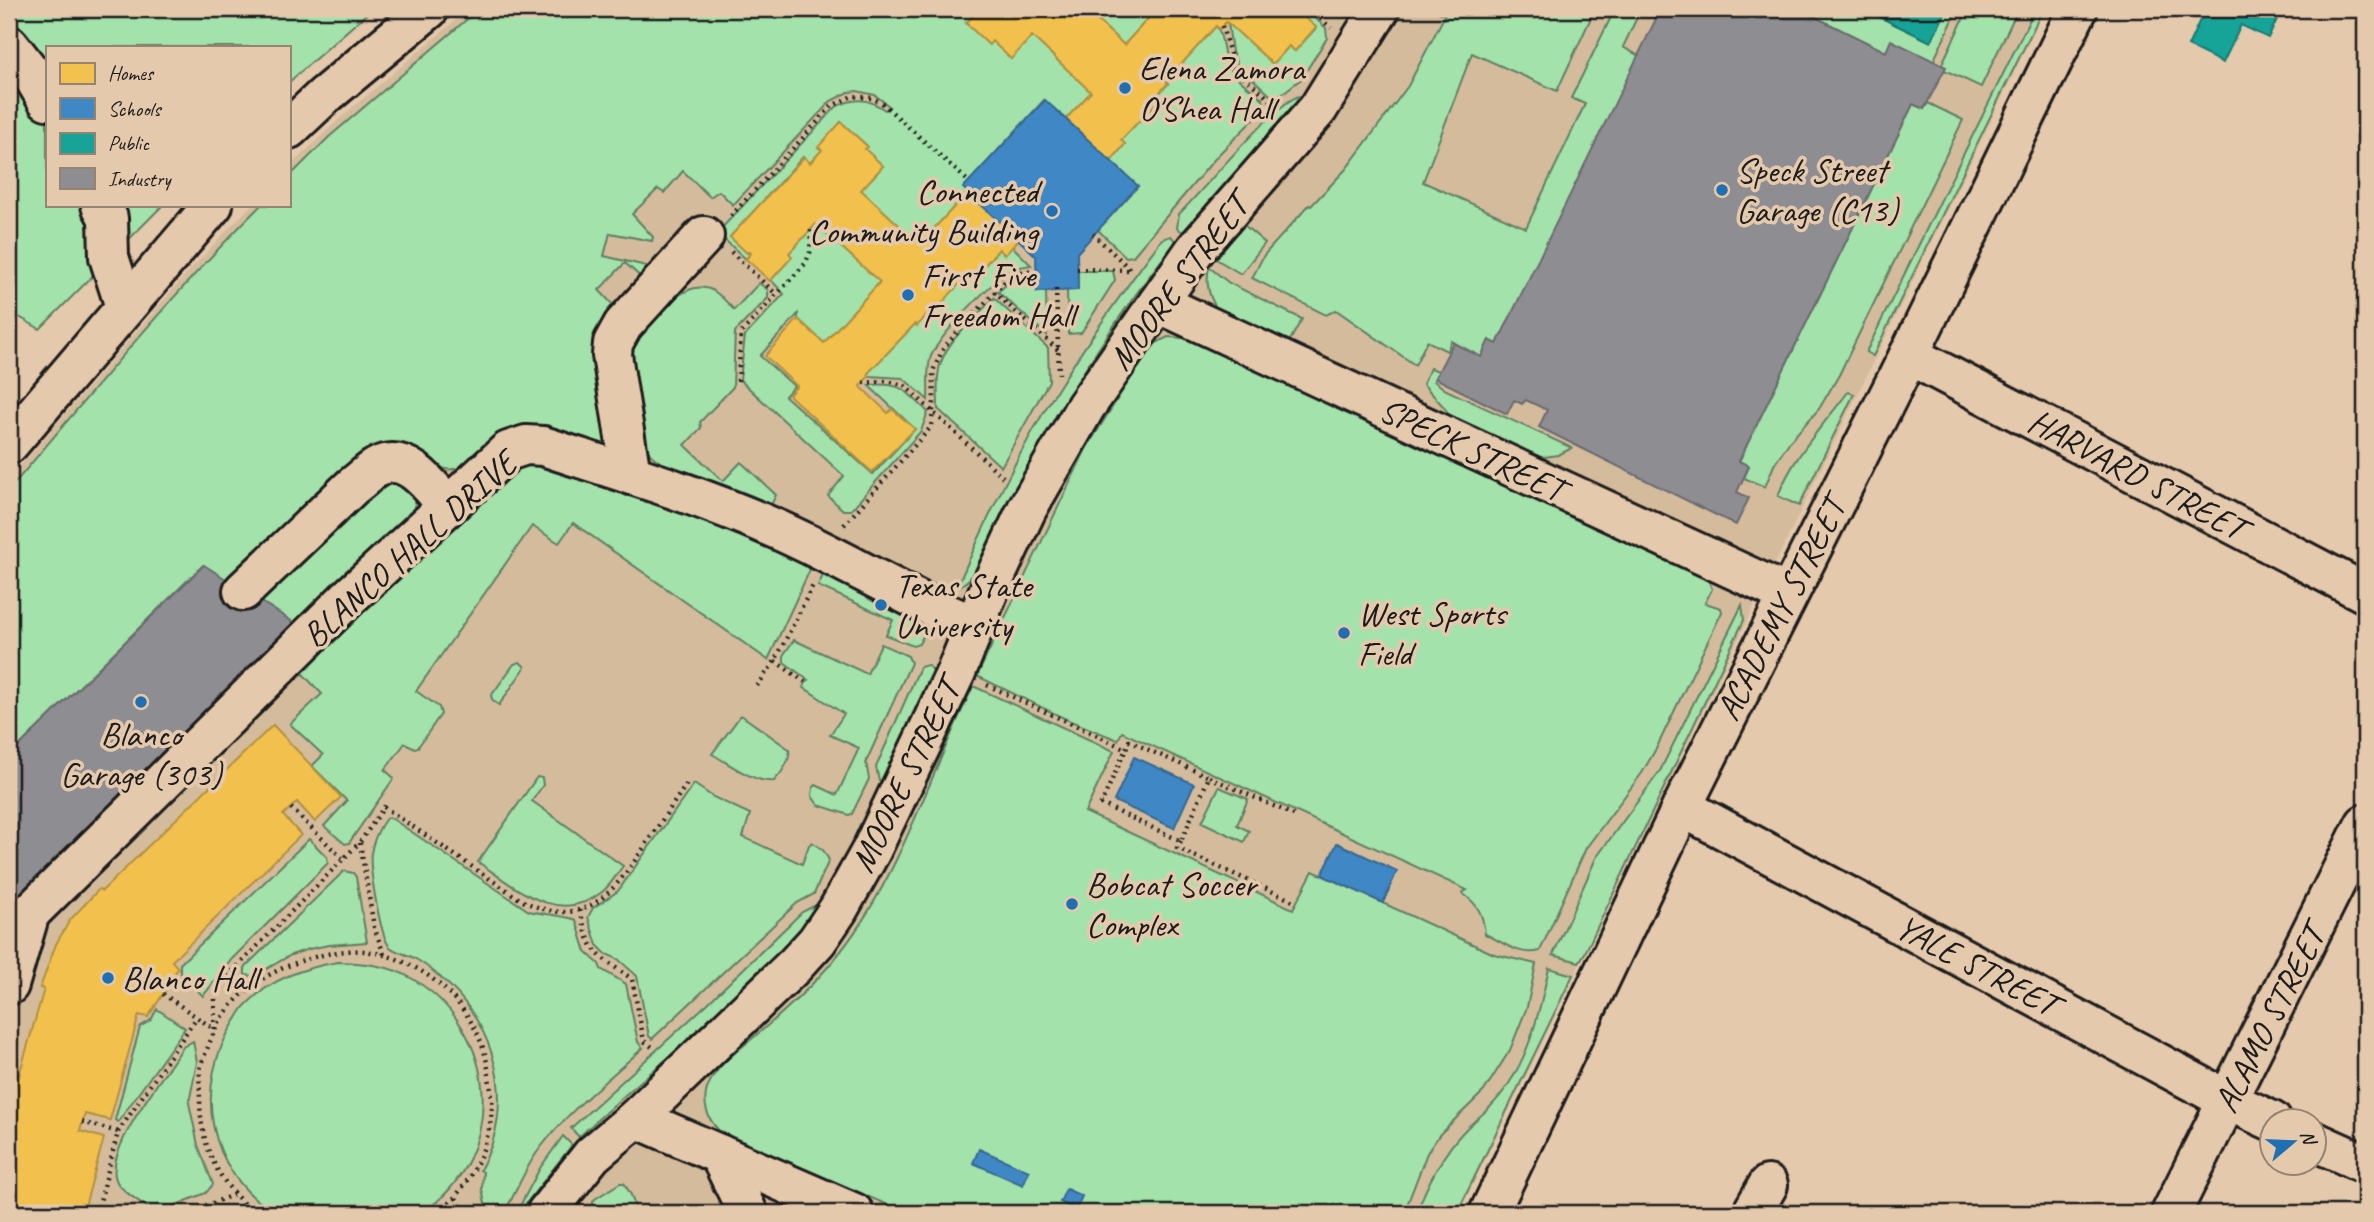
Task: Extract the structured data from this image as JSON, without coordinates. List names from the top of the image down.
{
  "streets": {
    "street": [
      "MOORE STREET",
      "SPECK STREET",
      "HARVARD STREET",
      "BLANCO HALL DRIVE",
      "ACADEMY STREET",
      "YALE STREET",
      "ALAMO STREET"
    ]
  },
  "crossings": [
    ["MOORE STREET", "SPECK STREET"],
    ["MOORE STREET", "BLANCO HALL DRIVE"],
    ["SPECK STREET", "ACADEMY STREET"],
    ["HARVARD STREET", "ACADEMY STREET"],
    ["ACADEMY STREET", "YALE STREET"],
    ["YALE STREET", "ALAMO STREET"]
  ],
  "places": [
    "Elena Zamora O'Shea Hall",
    "Speck Street Garage (C13)",
    "Connected Community Building",
    "First Five Freedom Hall",
    "Texas State University",
    "West Sports Field",
    "Blanco Garage (303)",
    "Bobcat Soccer Complex",
    "Blanco Hall"
  ],
  "legend": [
    "Homes",
    "Schools",
    "Public",
    "Industry"
  ],
  "north": "right"
}
